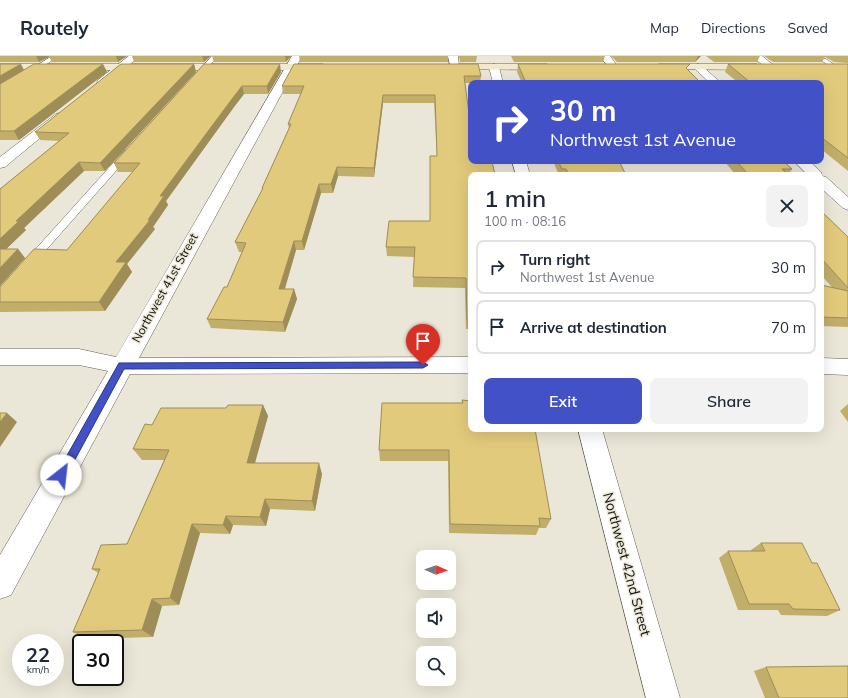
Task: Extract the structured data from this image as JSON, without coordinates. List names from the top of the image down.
{
  "streets": {
    "street": ["Northwest 41st Street", "Northwest 42nd Street"]
  },
  "north": "right",
  "page": {
    "header": "Routely",
    "nav": ["Map", "Directions", "Saved"],
    "turn": ["30 m", "Northwest 1st Avenue"],
    "heading": ["1 min", "100 m · 08:16"],
    "list": [
      {
        "name": "Turn right",
        "note": "Northwest 1st Avenue",
        "value": "30 m"
      },
      {
        "name": "Arrive at destination",
        "value": "70 m"
      }
    ],
    "buttons": ["Exit", "Share"],
    "speed": "22 km/h",
    "limit": "30"
  }
}
